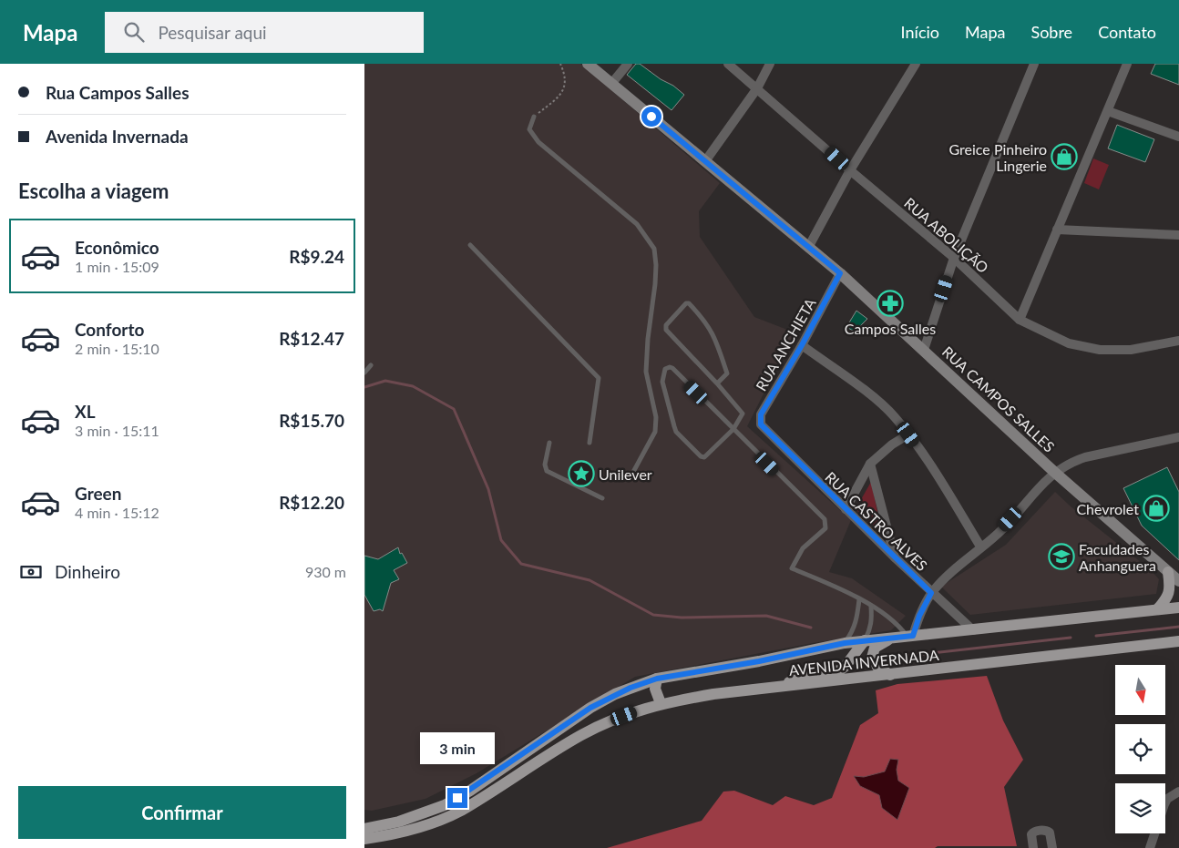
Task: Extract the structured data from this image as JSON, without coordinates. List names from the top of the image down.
{
  "streets": {
    "main road": ["RUA CAMPOS SALLES", "AVENIDA INVERNADA"],
    "street": ["RUA ABOLIÇÃO", "RUA ANCHIETA", "RUA CASTRO ALVES"]
  },
  "crossings": [
    ["RUA ANCHIETA", "RUA CAMPOS SALLES"],
    ["RUA ANCHIETA", "RUA CASTRO ALVES"],
    ["RUA CASTRO ALVES", "AVENIDA INVERNADA"]
  ],
  "places": {
    "shop": ["Greice Pinheiro Lingerie", "Chevrolet"],
    "pharmacy": ["Campos Salles"],
    "place": ["Unilever"],
    "school or university": ["Faculdades Anhanguera"]
  },
  "north": "bottom",
  "page": {
    "header": "Mapa",
    "search": "Pesquisar aqui",
    "nav": [
      "Início",
      "Mapa",
      "Sobre",
      "Contato"
    ],
    "banner": ["Rua Campos Salles", "Avenida Invernada"],
    "heading": "Escolha a viagem",
    "list": [
      {
        "name": "Econômico",
        "note": "1 min · 15:09",
        "value": "R$9.24"
      },
      {
        "name": "Conforto",
        "note": "2 min · 15:10",
        "value": "R$12.47"
      },
      {
        "name": "XL",
        "note": "3 min · 15:11",
        "value": "R$15.70"
      },
      {
        "name": "Green",
        "note": "4 min · 15:12",
        "value": "R$12.20"
      }
    ],
    "pay": ["Dinheiro", "930 m"],
    "bubble": "3 min",
    "buttons": "Confirmar"
  }
}
